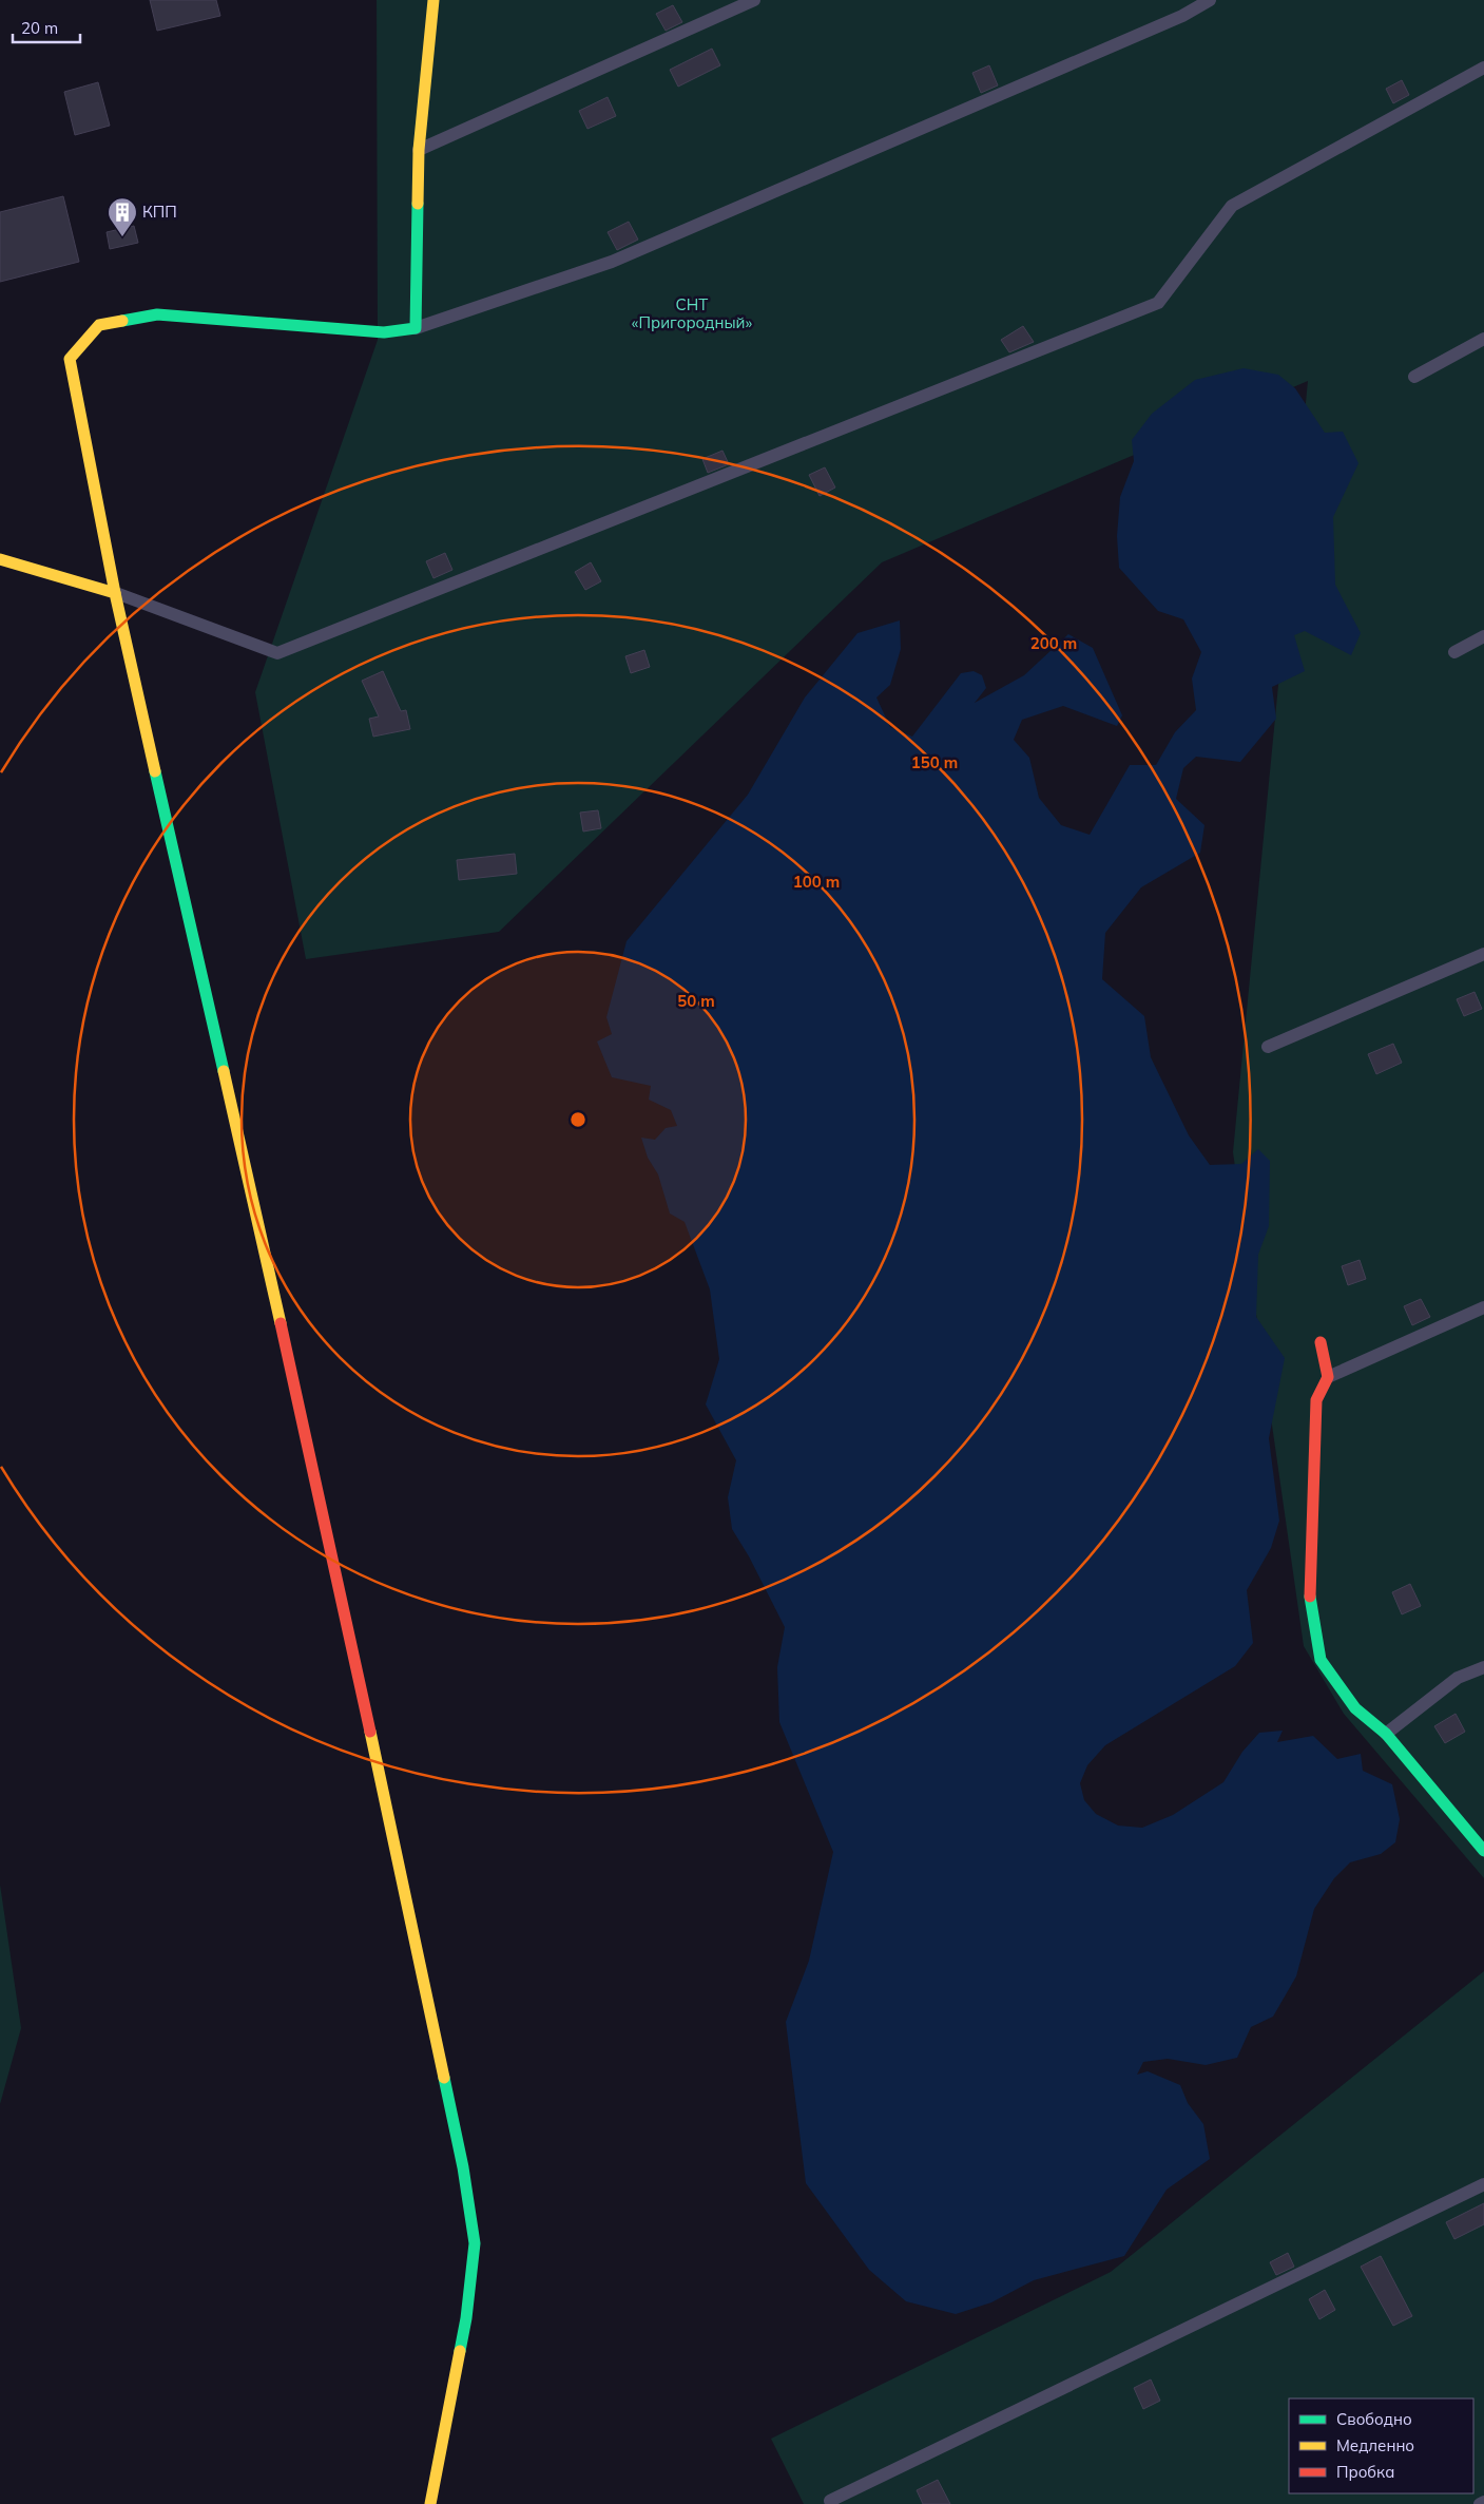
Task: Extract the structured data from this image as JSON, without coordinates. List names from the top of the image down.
{
  "parks": ["СНТ «Пригородный»"],
  "places": {
    "building": ["КПП"]
  },
  "legend": ["Свободно", "Медленно", "Пробка"],
  "scale_bar": "20 m",
  "rings": [
    "200 m",
    "150 m",
    "100 m",
    "50 m"
  ]
}
